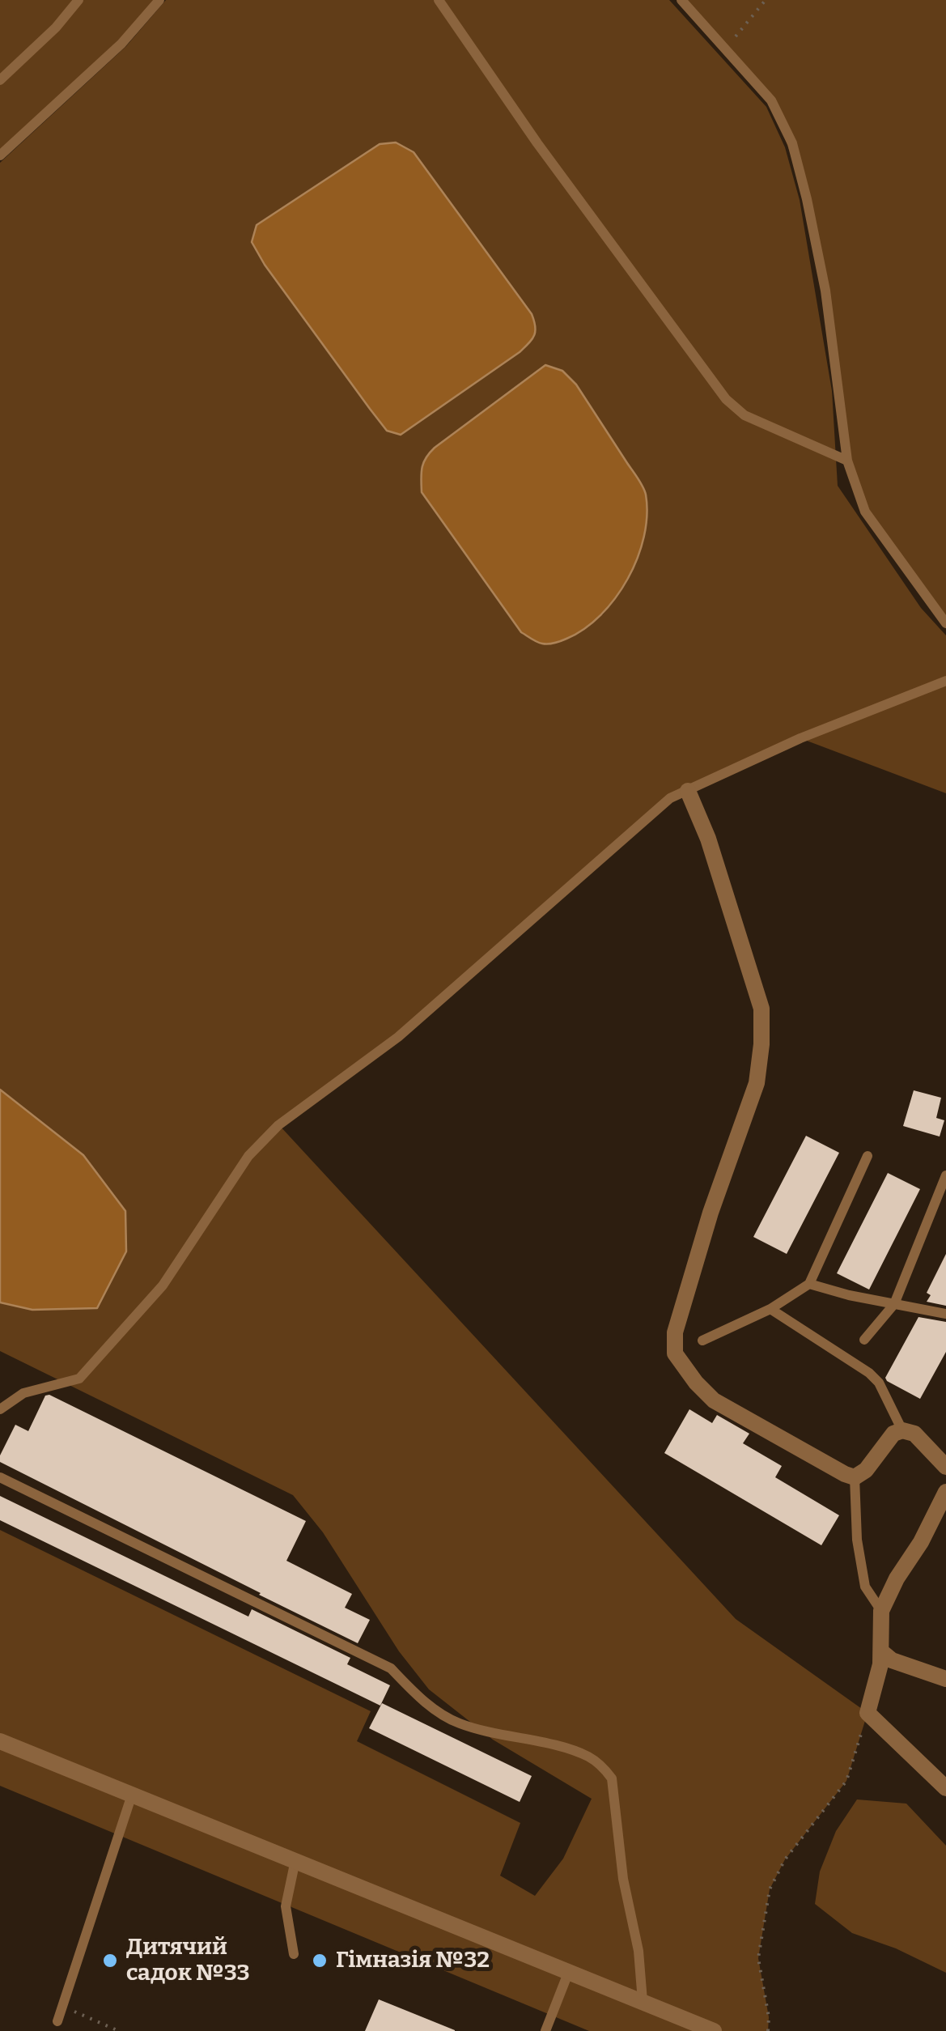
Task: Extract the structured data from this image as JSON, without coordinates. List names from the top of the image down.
{
  "places": ["Дитячий садок №33", "Гімназія №32"]
}
